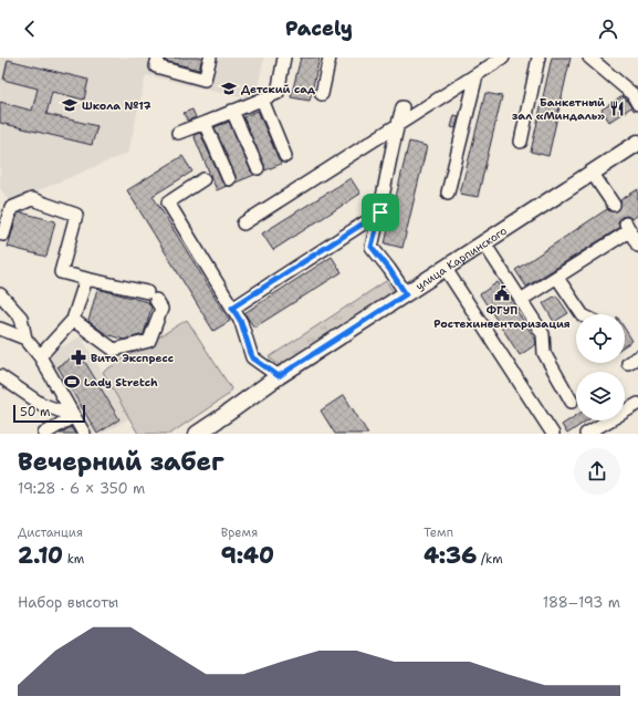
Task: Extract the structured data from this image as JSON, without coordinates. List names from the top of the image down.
{
  "streets": {
    "main road": ["улица Карпинского"]
  },
  "places": {
    "school or university": ["Детский сад", "Школа №17"],
    "restaurant": ["Банкетный зал «Миндаль»"],
    "public building": ["ФГУП Ростехинвентаризация"],
    "pharmacy": ["Вита Экспресс"],
    "sports": ["Lady Stretch"]
  },
  "scale_bar": "50 m",
  "page": {
    "header": "Pacely",
    "scale": "50 m",
    "heading": ["Вечерний забег", "19:28 · 6 × 350 m"],
    "stats": [
      ["Дистанция", "2.10 km"],
      ["Время", "9:40"],
      ["Темп", "4:36 /km"]
    ],
    "chart": ["Набор высоты", "188–193 m"]
  }
}
